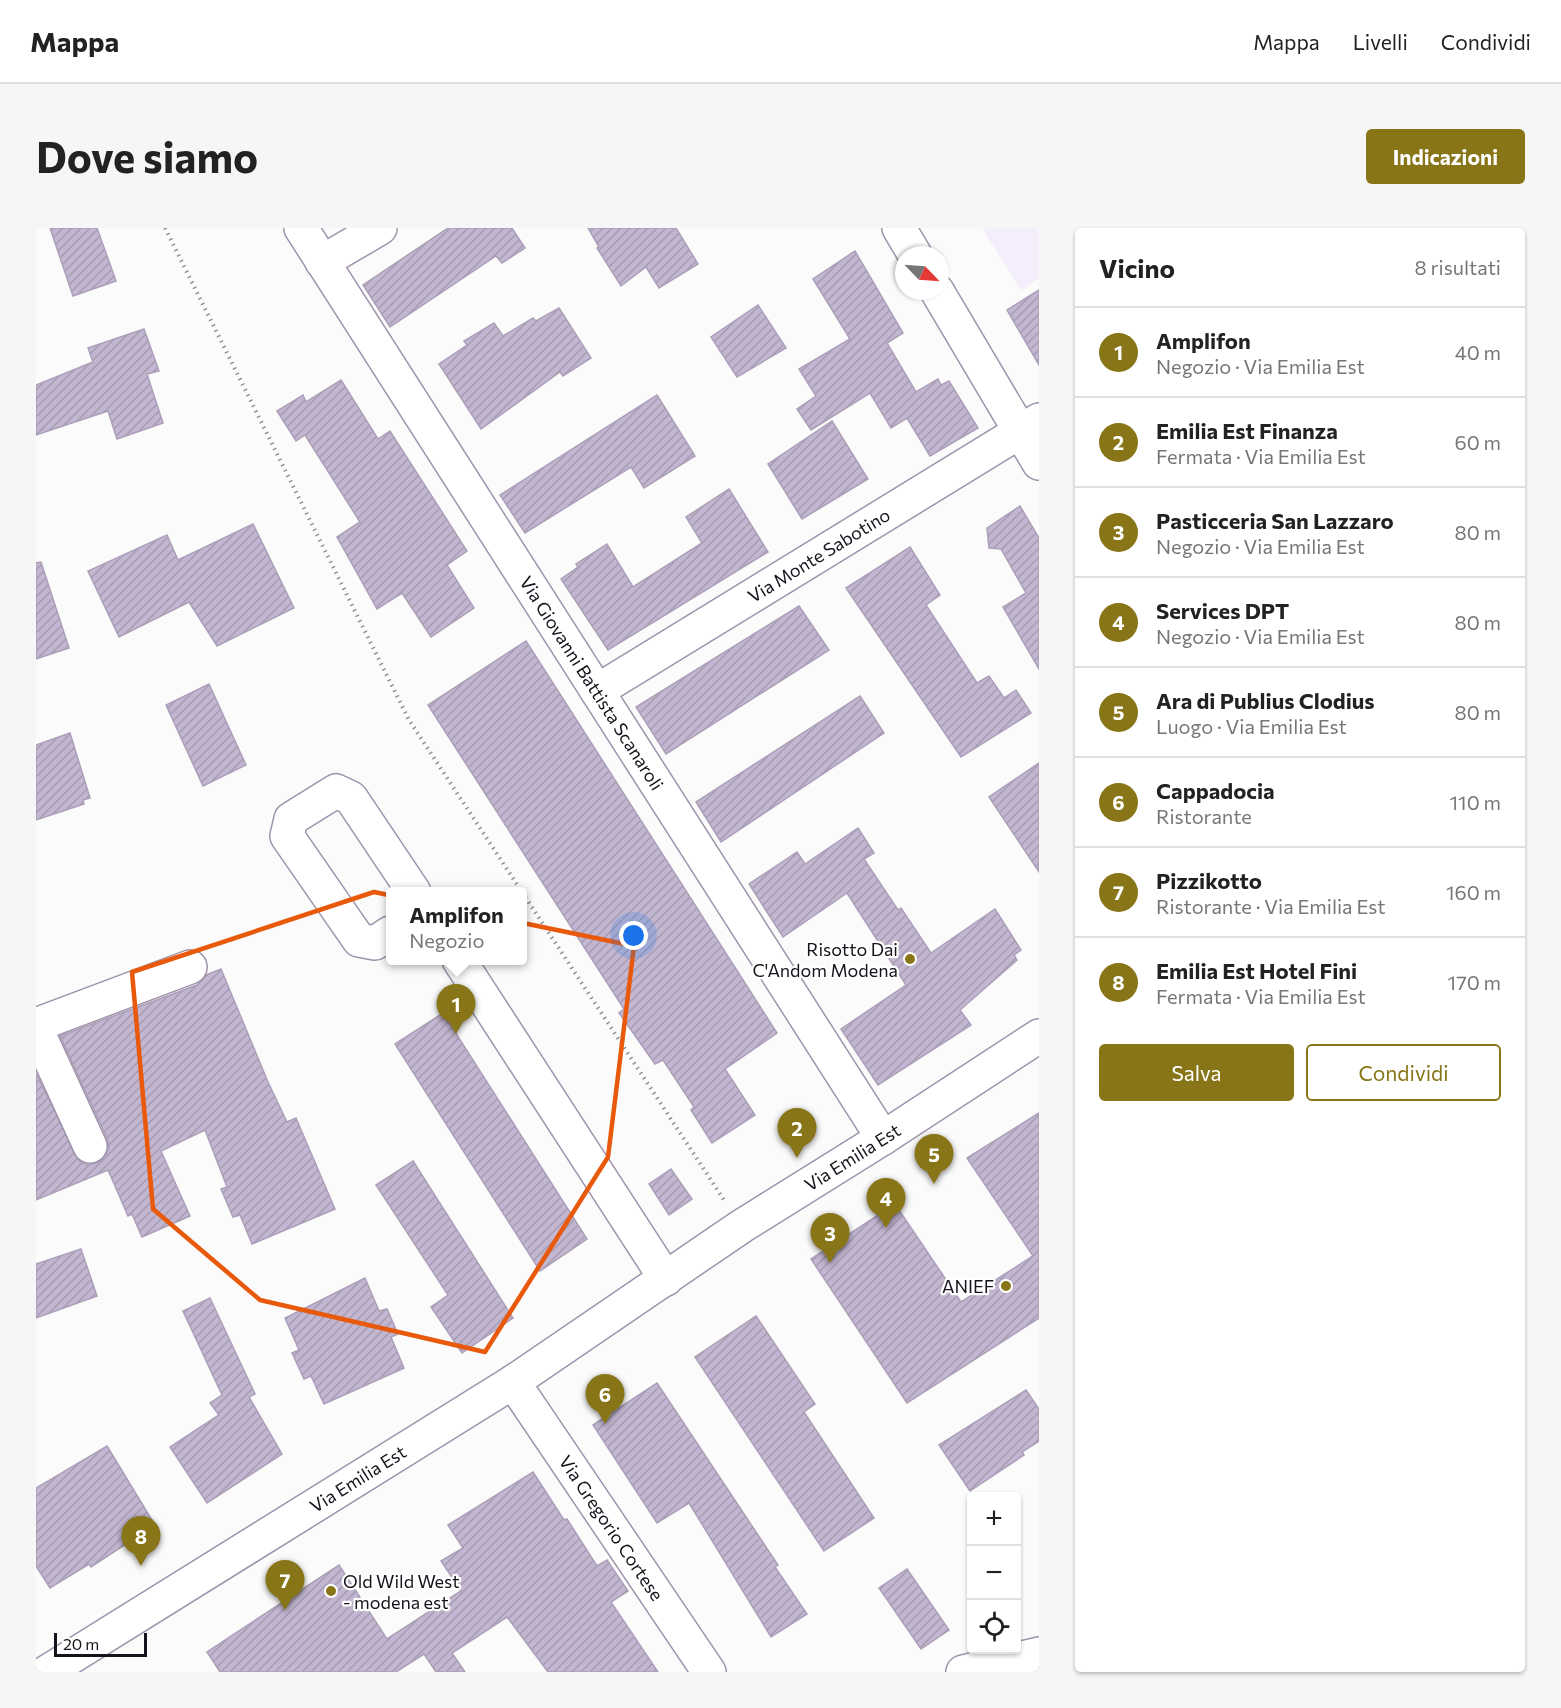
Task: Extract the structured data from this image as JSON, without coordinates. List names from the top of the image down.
{
  "streets": {
    "street": [
      "Via Monte Sabotino",
      "Via Giovanni Battista Scanaroli",
      "Via Emilia Est",
      "Via Gregorio Cortese"
    ]
  },
  "crossings": [
    ["Via Monte Sabotino", "Via Giovanni Battista Scanaroli"],
    ["Via Giovanni Battista Scanaroli", "Via Emilia Est"],
    ["Via Emilia Est", "Via Gregorio Cortese"]
  ],
  "places": ["Risotto Dai C'Andom Modena", "ANIEF", "Old Wild West - modena est"],
  "scale_bar": "20 m",
  "north": "bottom right",
  "page": {
    "header": "Mappa",
    "nav": ["Mappa", "Livelli", "Condividi"],
    "buttons": [
      "Indicazioni",
      ["Salva", "Condividi"]
    ],
    "title": "Dove siamo",
    "heading": ["Vicino", "8 risultati"],
    "list": [
      {
        "mark": "1",
        "name": "Amplifon",
        "note": "Negozio · Via Emilia Est",
        "value": "40 m"
      },
      {
        "mark": "2",
        "name": "Emilia Est Finanza",
        "note": "Fermata · Via Emilia Est",
        "value": "60 m"
      },
      {
        "mark": "3",
        "name": "Pasticceria San Lazzaro",
        "note": "Negozio · Via Emilia Est",
        "value": "80 m"
      },
      {
        "mark": "4",
        "name": "Services DPT",
        "note": "Negozio · Via Emilia Est",
        "value": "80 m"
      },
      {
        "mark": "5",
        "name": "Ara di Publius Clodius",
        "note": "Luogo · Via Emilia Est",
        "value": "80 m"
      },
      {
        "mark": "6",
        "name": "Cappadocia",
        "note": "Ristorante",
        "value": "110 m"
      },
      {
        "mark": "7",
        "name": "Pizzikotto",
        "note": "Ristorante · Via Emilia Est",
        "value": "160 m"
      },
      {
        "mark": "8",
        "name": "Emilia Est Hotel Fini",
        "note": "Fermata · Via Emilia Est",
        "value": "170 m"
      }
    ],
    "popup": ["Amplifon", "Negozio"],
    "pins": [
      "1",
      "2",
      "5",
      "4",
      "3",
      "6",
      "8",
      "7"
    ],
    "map_buttons": ["+", "−"],
    "scale": "20 m"
  }
}
